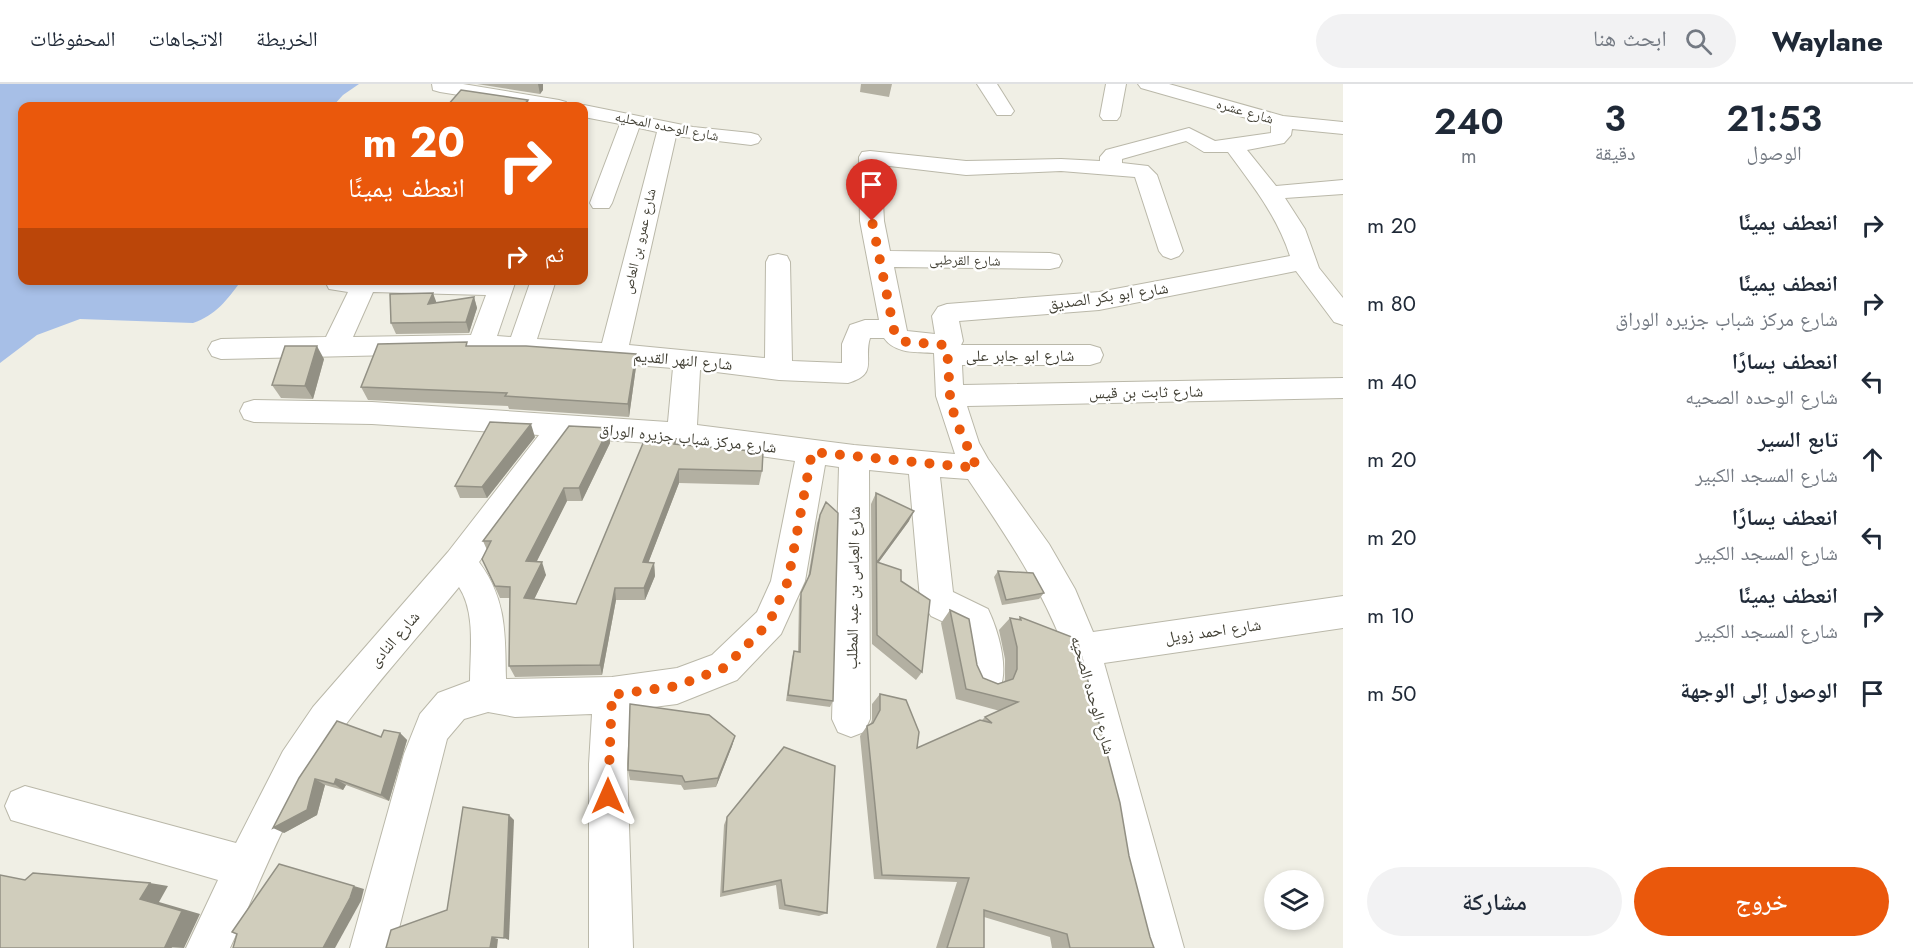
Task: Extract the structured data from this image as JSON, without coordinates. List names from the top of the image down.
{
  "streets": {
    "street": [
      "شارع عشره",
      "شارع الوحده المحليه",
      "شارع عمرو بن العاص",
      "شارع القرطبى",
      "شارع ابو بكر الصديق",
      "شارع ابو جابر على",
      "شارع النهر القديم",
      "شارع ثابت بن قيس",
      "شارع مركز شباب جزيره الوراق",
      "شارع العباس بن عبد المطلب",
      "شارع احمد زويل",
      "شارع النادى",
      "شارع الوحده الصحيه"
    ]
  },
  "crossings": [
    ["شارع الوحده المحليه", "شارع عمرو بن العاص"],
    ["شارع عمرو بن العاص", "شارع النهر القديم"],
    ["شارع ابو بكر الصديق", "شارع ابو جابر على"],
    ["شارع ابو بكر الصديق", "شارع الوحده الصحيه"],
    ["شارع ابو جابر على", "شارع النهر القديم"],
    ["شارع ابو جابر على", "شارع الوحده الصحيه"],
    ["شارع ثابت بن قيس", "شارع الوحده الصحيه"],
    ["شارع مركز شباب جزيره الوراق", "شارع العباس بن عبد المطلب"],
    ["شارع مركز شباب جزيره الوراق", "شارع النادى"],
    ["شارع مركز شباب جزيره الوراق", "شارع الوحده الصحيه"],
    ["شارع احمد زويل", "شارع الوحده الصحيه"]
  ],
  "page": {
    "header": "Waylane",
    "search": "ابحث هنا",
    "nav": ["الخريطة", "الاتجاهات", "المحفوظات"],
    "eta": [
      "21:53",
      "الوصول",
      "3",
      "دقيقة",
      "240",
      "m"
    ],
    "turn": ["20 m", "انعطف يمينًا"],
    "list": [
      {
        "name": "انعطف يمينًا",
        "value": "20 m"
      },
      {
        "name": "انعطف يمينًا",
        "note": "شارع مركز شباب جزيره الوراق",
        "value": "80 m"
      },
      {
        "name": "انعطف يسارًا",
        "note": "شارع الوحده الصحيه",
        "value": "40 m"
      },
      {
        "name": "تابع السير",
        "note": "شارع المسجد الكبير",
        "value": "20 m"
      },
      {
        "name": "انعطف يسارًا",
        "note": "شارع المسجد الكبير",
        "value": "20 m"
      },
      {
        "name": "انعطف يمينًا",
        "note": "شارع المسجد الكبير",
        "value": "10 m"
      },
      {
        "name": "الوصول إلى الوجهة",
        "value": "50 m"
      }
    ],
    "then": "ثم",
    "buttons": ["خروج", "مشاركة"]
  }
}
